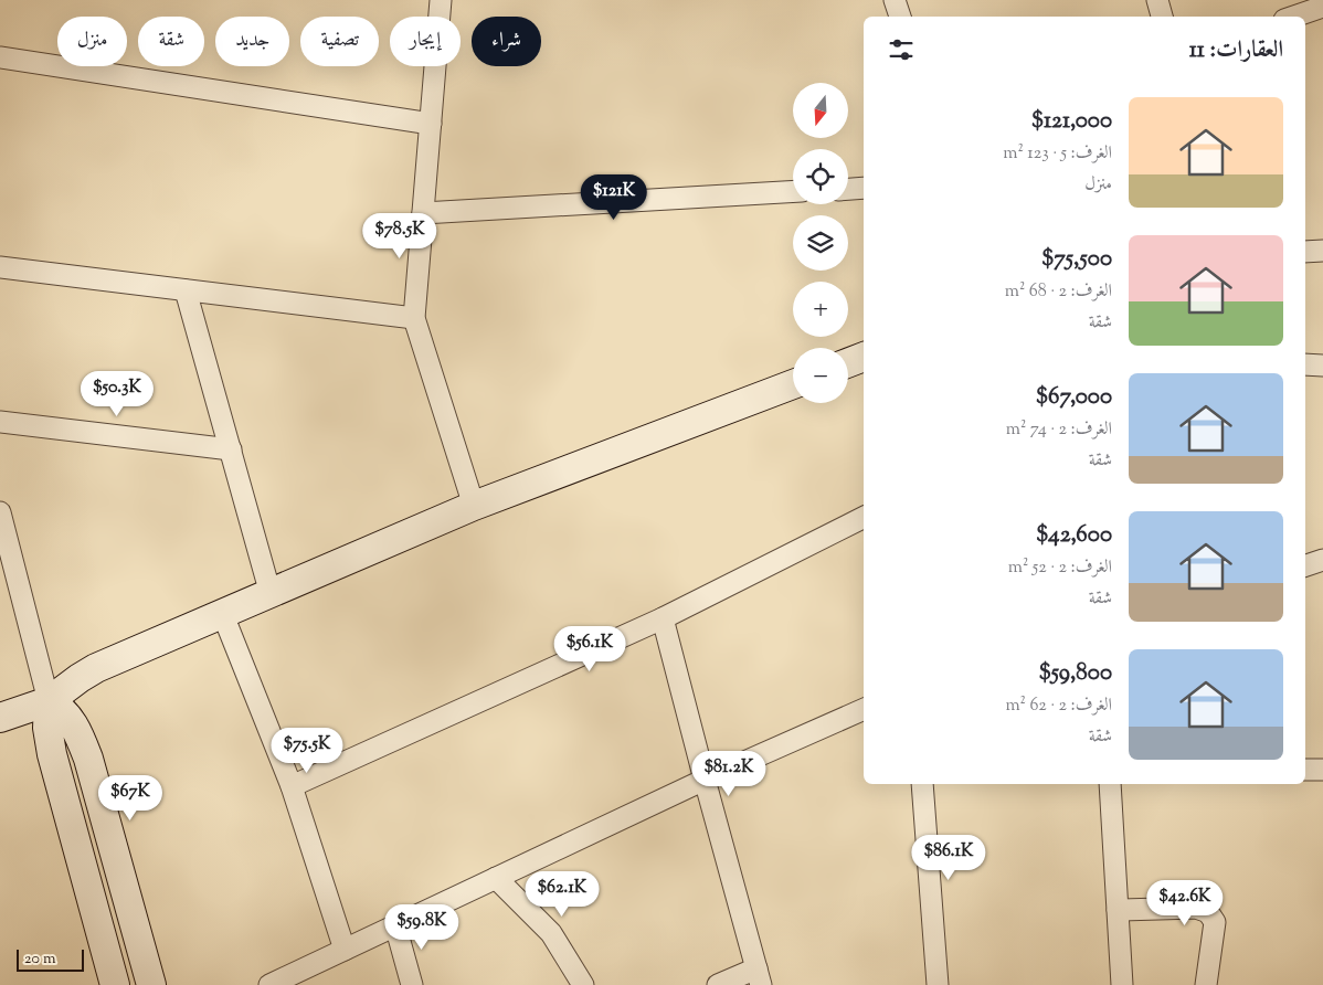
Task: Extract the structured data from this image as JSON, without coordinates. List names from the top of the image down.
{
  "scale_bar": "20 m",
  "north": "bottom",
  "page": {
    "chip": [
      "شراء",
      "إيجار",
      "تصفية",
      "جديد",
      "شقة",
      "منزل"
    ],
    "heading": "العقارات: 11",
    "map_buttons": ["+", "−"],
    "list": [
      {
        "name": "$121,000",
        "note": "الغرف: 5 · 123 m² · منزل"
      },
      {
        "name": "$75,500",
        "note": "الغرف: 2 · 68 m² · شقة"
      },
      {
        "name": "$67,000",
        "note": "الغرف: 2 · 74 m² · شقة"
      },
      {
        "name": "$42,600",
        "note": "الغرف: 2 · 52 m² · شقة"
      },
      {
        "name": "$59,800",
        "note": "الغرف: 2 · 62 m² · شقة"
      }
    ],
    "price": [
      "$121K",
      "$78.5K",
      "$50.3K",
      "$56.1K",
      "$75.5K",
      "$81.2K",
      "$67K",
      "$86.1K",
      "$62.1K",
      "$42.6K",
      "$59.8K"
    ],
    "scale": "20 m"
  }
}
